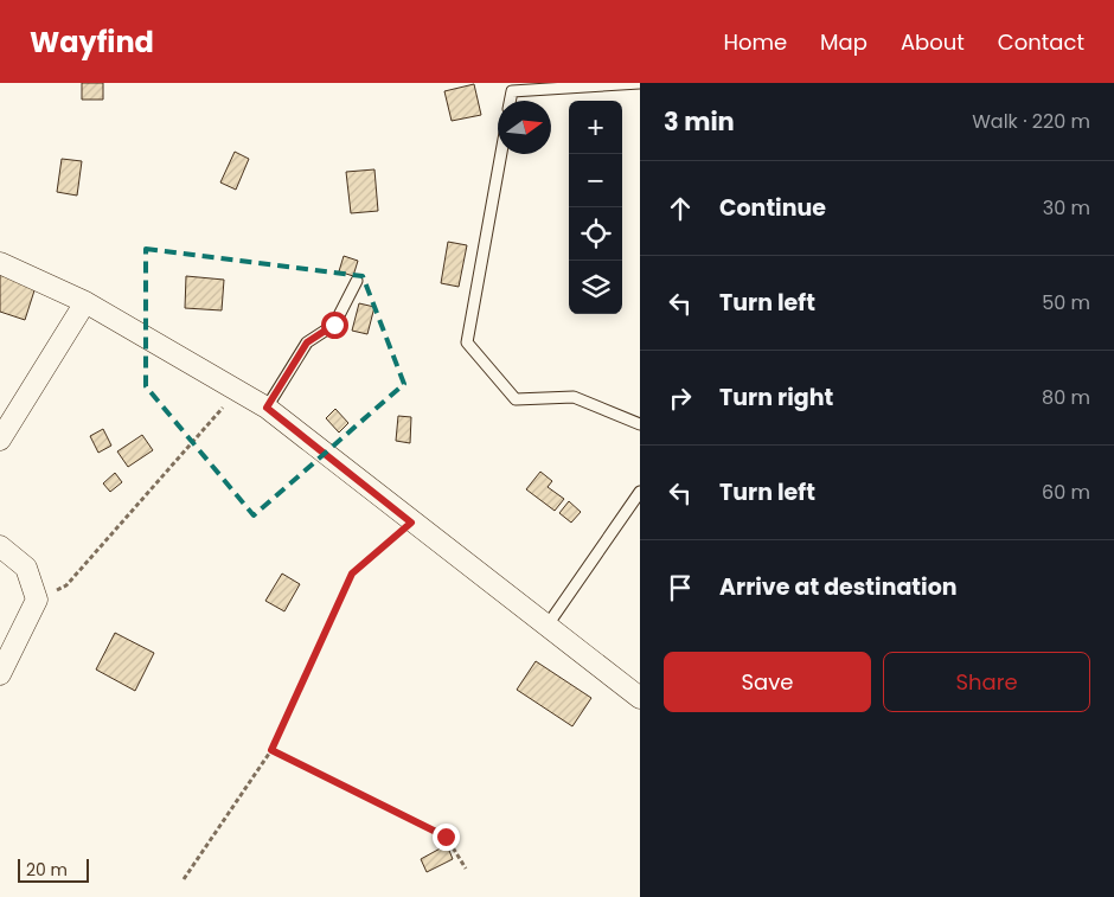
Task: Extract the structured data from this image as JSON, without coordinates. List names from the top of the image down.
{
  "scale_bar": "20 m",
  "north": "right",
  "page": {
    "header": "Wayfind",
    "nav": [
      "Home",
      "Map",
      "About",
      "Contact"
    ],
    "heading": ["3 min", "Walk · 220 m"],
    "map_buttons": ["+", "−"],
    "list": [
      ["Continue", "30 m"],
      ["Turn left", "50 m"],
      ["Turn right", "80 m"],
      ["Turn left", "60 m"],
      "Arrive at destination"
    ],
    "buttons": ["Save", "Share"],
    "scale": "20 m"
  }
}
